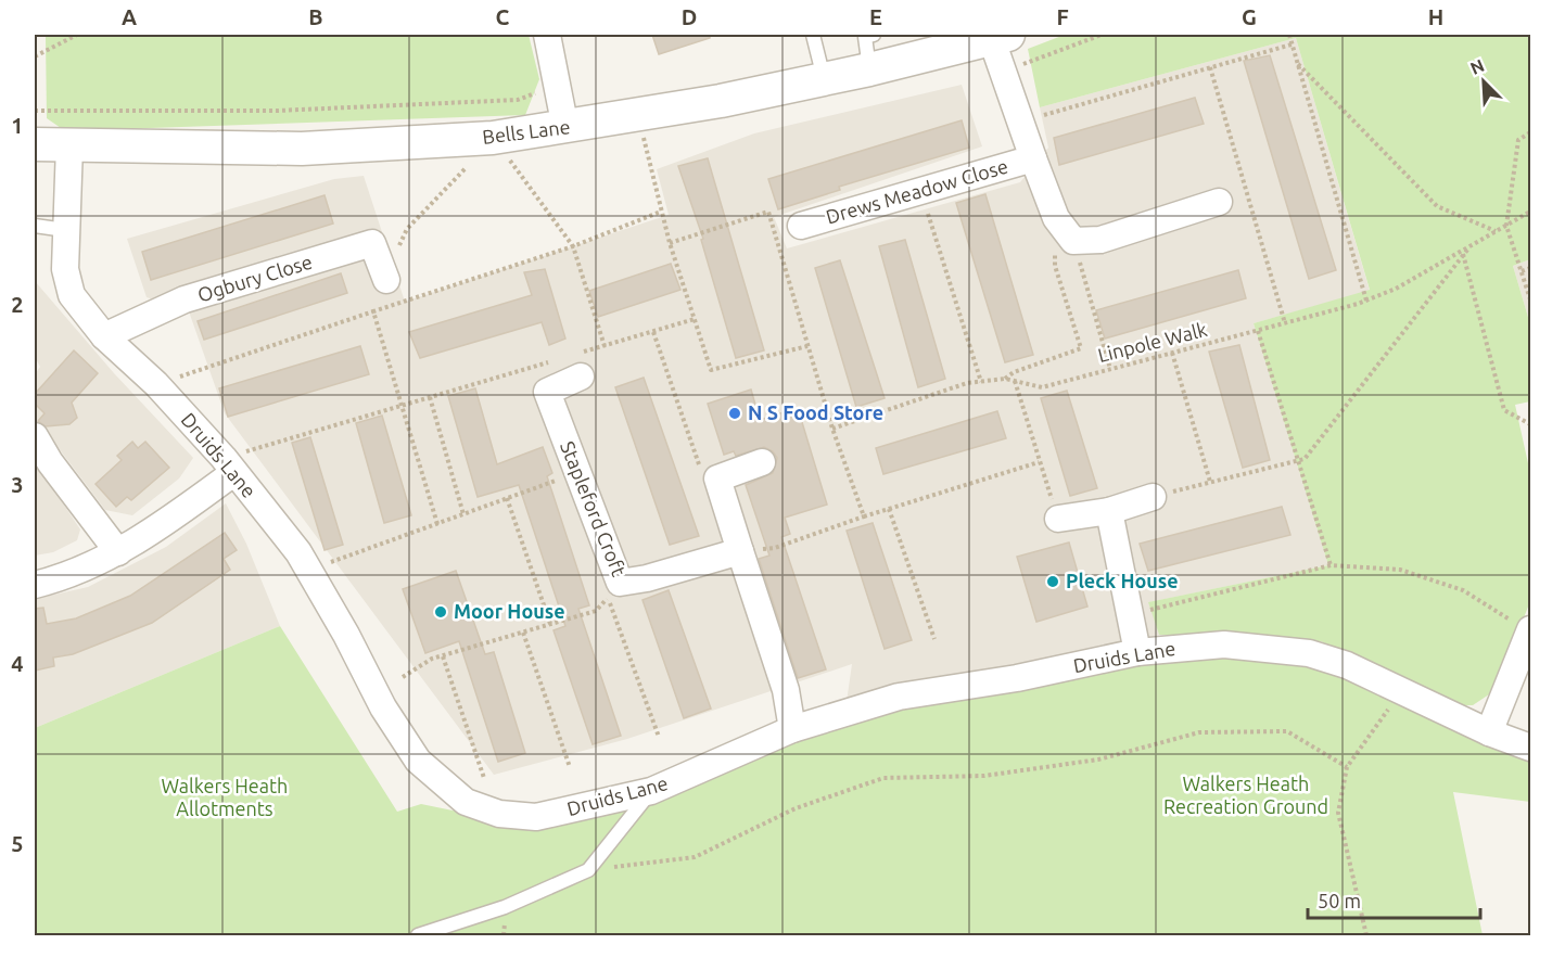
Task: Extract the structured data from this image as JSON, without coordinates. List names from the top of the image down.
{
  "streets": {
    "street": [
      "Bells Lane",
      "Drews Meadow Close",
      "Ogbury Close",
      "Druids Lane",
      "Stapleford Croft"
    ],
    "path": ["Linpole Walk"]
  },
  "crossings": [
    ["Bells Lane", "Drews Meadow Close"],
    ["Bells Lane", "Druids Lane"],
    ["Ogbury Close", "Druids Lane"]
  ],
  "parks": ["Walkers Heath Recreation Ground", "Walkers Heath Allotments"],
  "places": ["N S Food Store", "Pleck House", "Moor House"],
  "scale_bar": "50 m",
  "north": "top left",
  "grid": {
    "columns": [
      "A",
      "B",
      "C",
      "D",
      "E",
      "F",
      "G",
      "H"
    ],
    "rows": [
      "1",
      "2",
      "3",
      "4",
      "5"
    ]
  }
}
